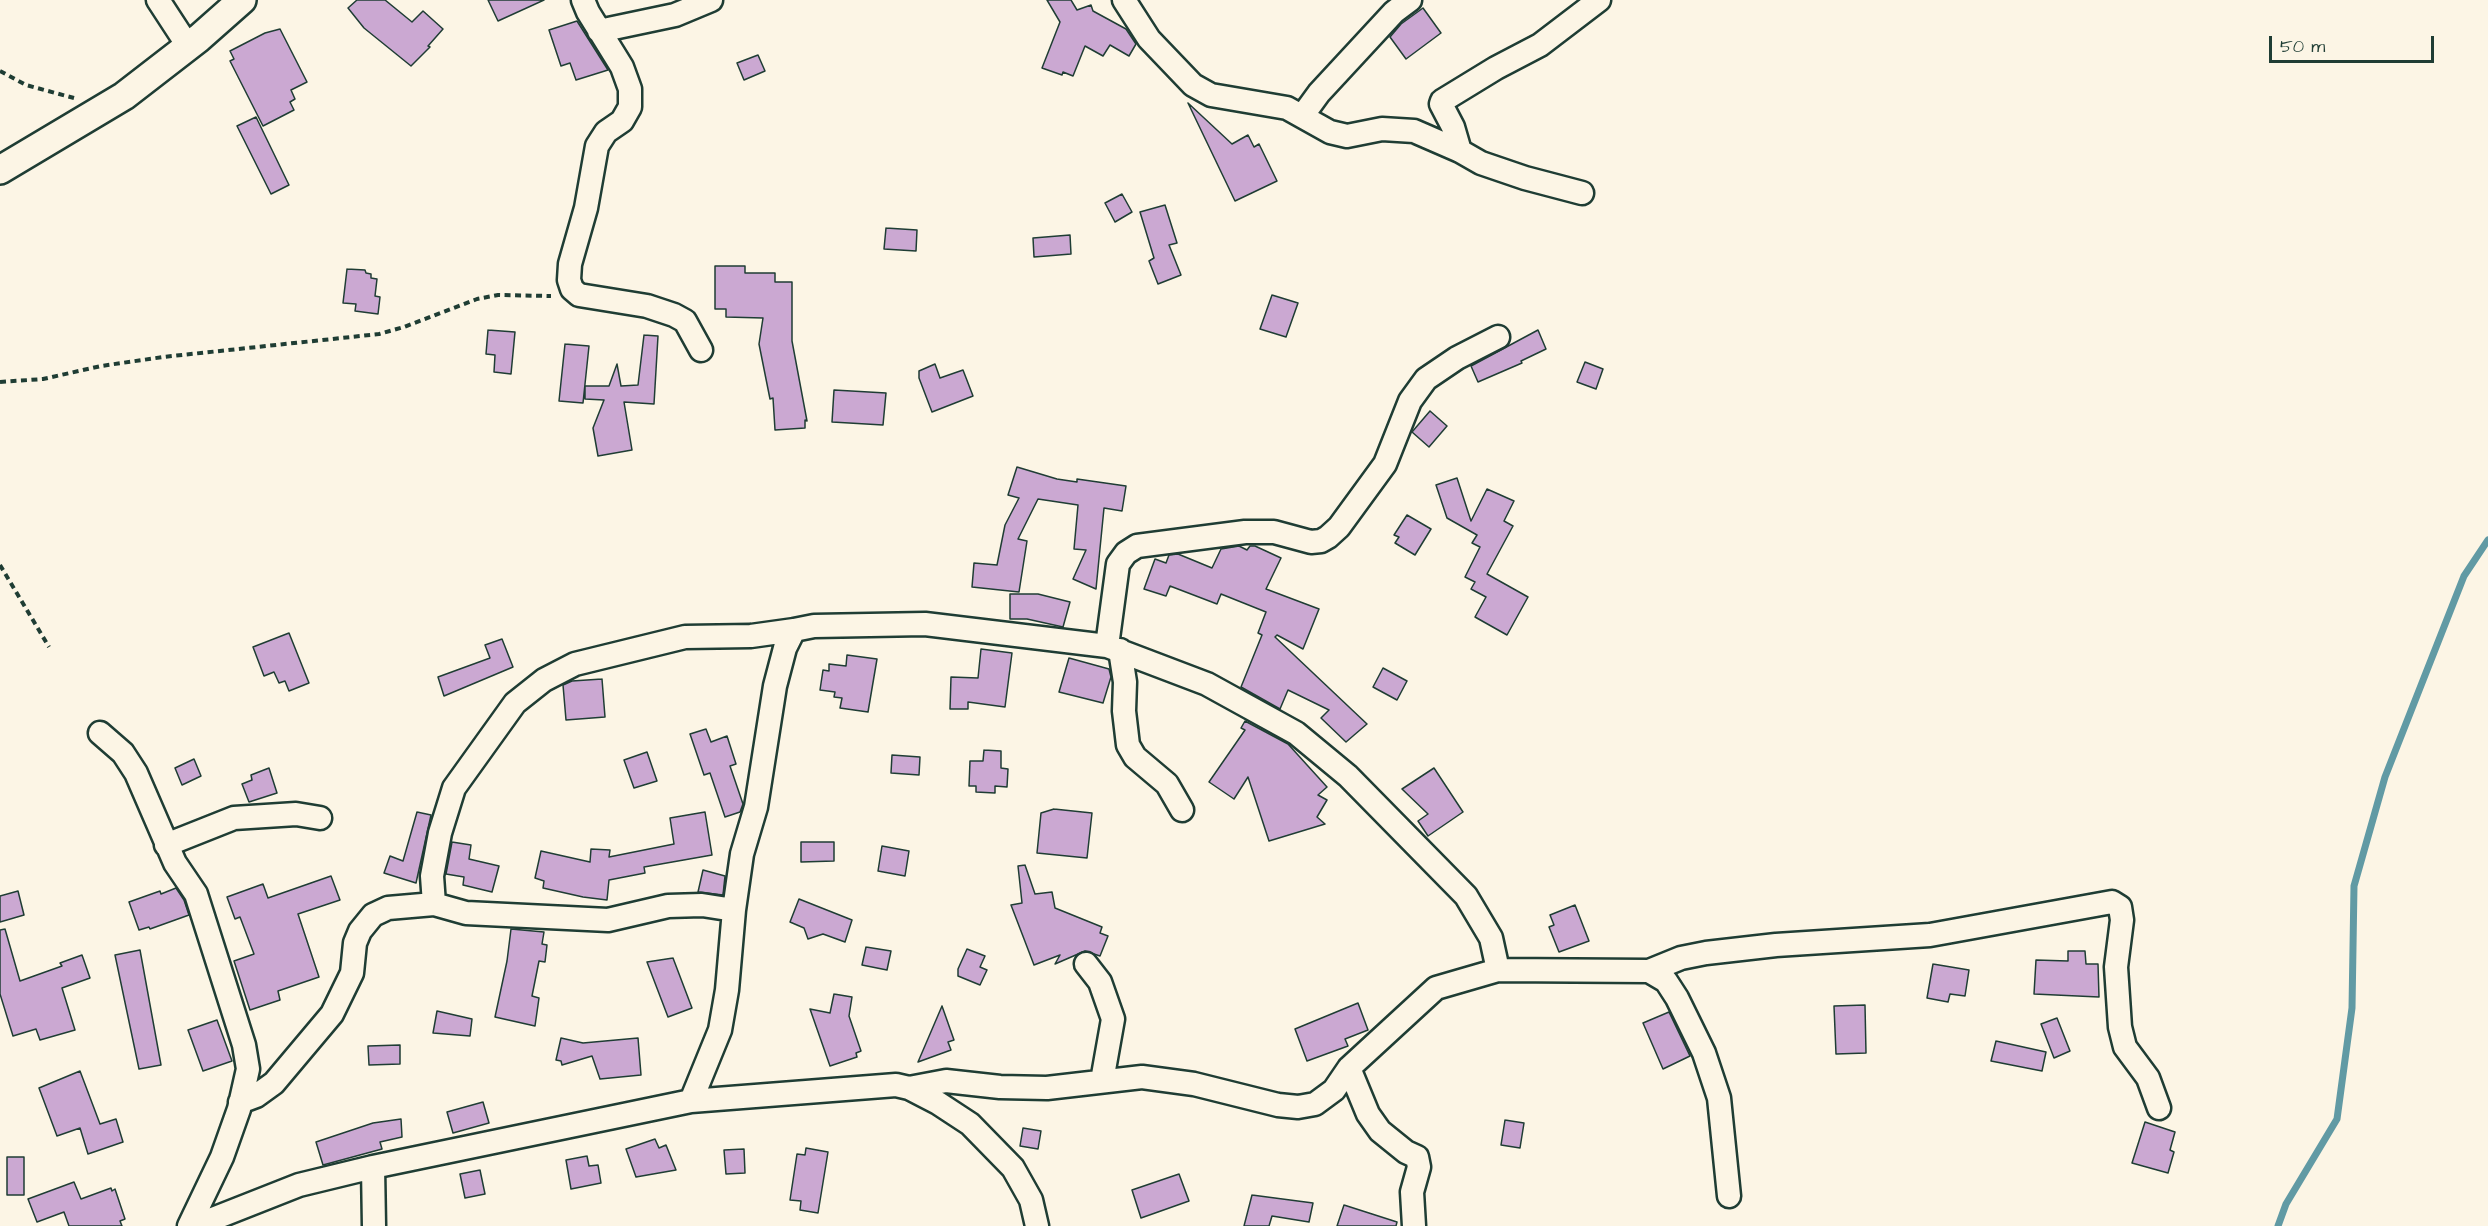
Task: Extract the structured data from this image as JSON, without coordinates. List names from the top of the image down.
{
  "scale_bar": "50 m"
}
